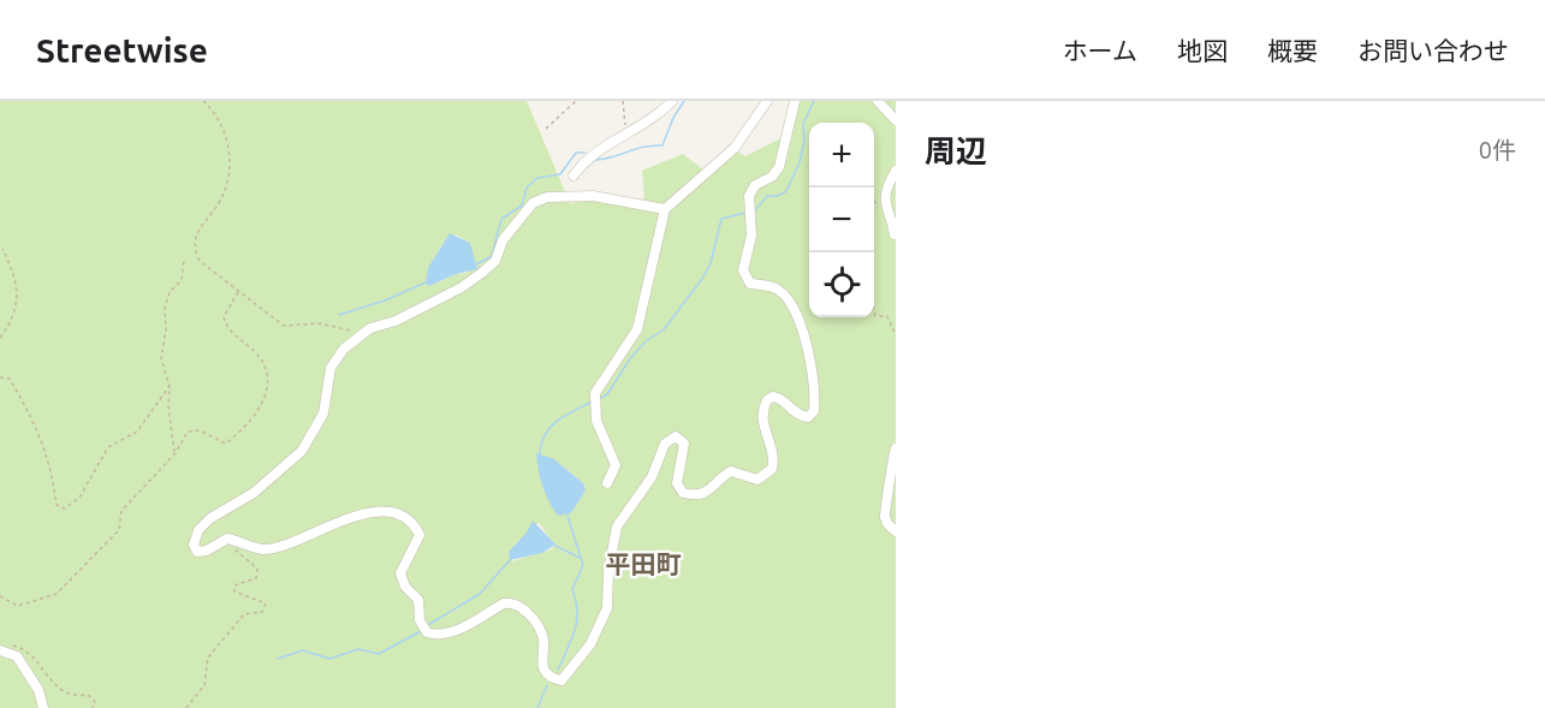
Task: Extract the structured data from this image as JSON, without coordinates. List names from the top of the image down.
{
  "districts": ["平田町"],
  "page": {
    "header": "Streetwise",
    "nav": [
      "ホーム",
      "地図",
      "概要",
      "お問い合わせ"
    ],
    "heading": ["周辺", "0件"],
    "map_buttons": ["+", "−"]
  }
}
